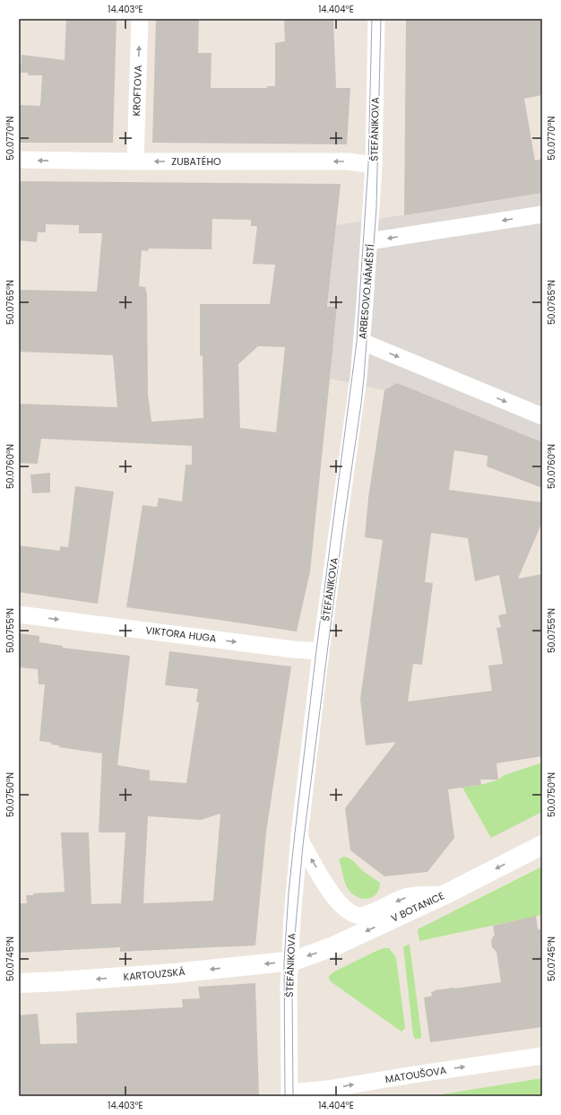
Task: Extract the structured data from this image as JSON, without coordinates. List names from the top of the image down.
{
  "streets": {
    "main road": ["V BOTANICE", "KARTOUZSKÁ"],
    "street": [
      "KROFTOVA",
      "ŠTEFÁNIKOVA",
      "ZUBATÉHO",
      "ARBESOVO NÁMĚSTÍ",
      "VIKTORA HUGA",
      "MATOUŠOVA"
    ]
  },
  "crossings": [
    ["KROFTOVA", "ZUBATÉHO"],
    ["ŠTEFÁNIKOVA", "ZUBATÉHO"],
    ["ŠTEFÁNIKOVA", "ARBESOVO NÁMĚSTÍ"],
    ["ŠTEFÁNIKOVA", "VIKTORA HUGA"],
    ["ŠTEFÁNIKOVA", "V BOTANICE"],
    ["ŠTEFÁNIKOVA", "KARTOUZSKÁ"],
    ["ŠTEFÁNIKOVA", "MATOUŠOVA"],
    ["V BOTANICE", "KARTOUZSKÁ"]
  ],
  "one_way": [
    "KROFTOVA",
    "ZUBATÉHO",
    "VIKTORA HUGA",
    "V BOTANICE",
    "KARTOUZSKÁ",
    "MATOUŠOVA"
  ],
  "coordinates": [
    "14.403°E",
    "14.404°E",
    "50.0770°N",
    "50.0765°N",
    "50.0760°N",
    "50.0755°N",
    "50.0750°N",
    "50.0745°N"
  ]
}
